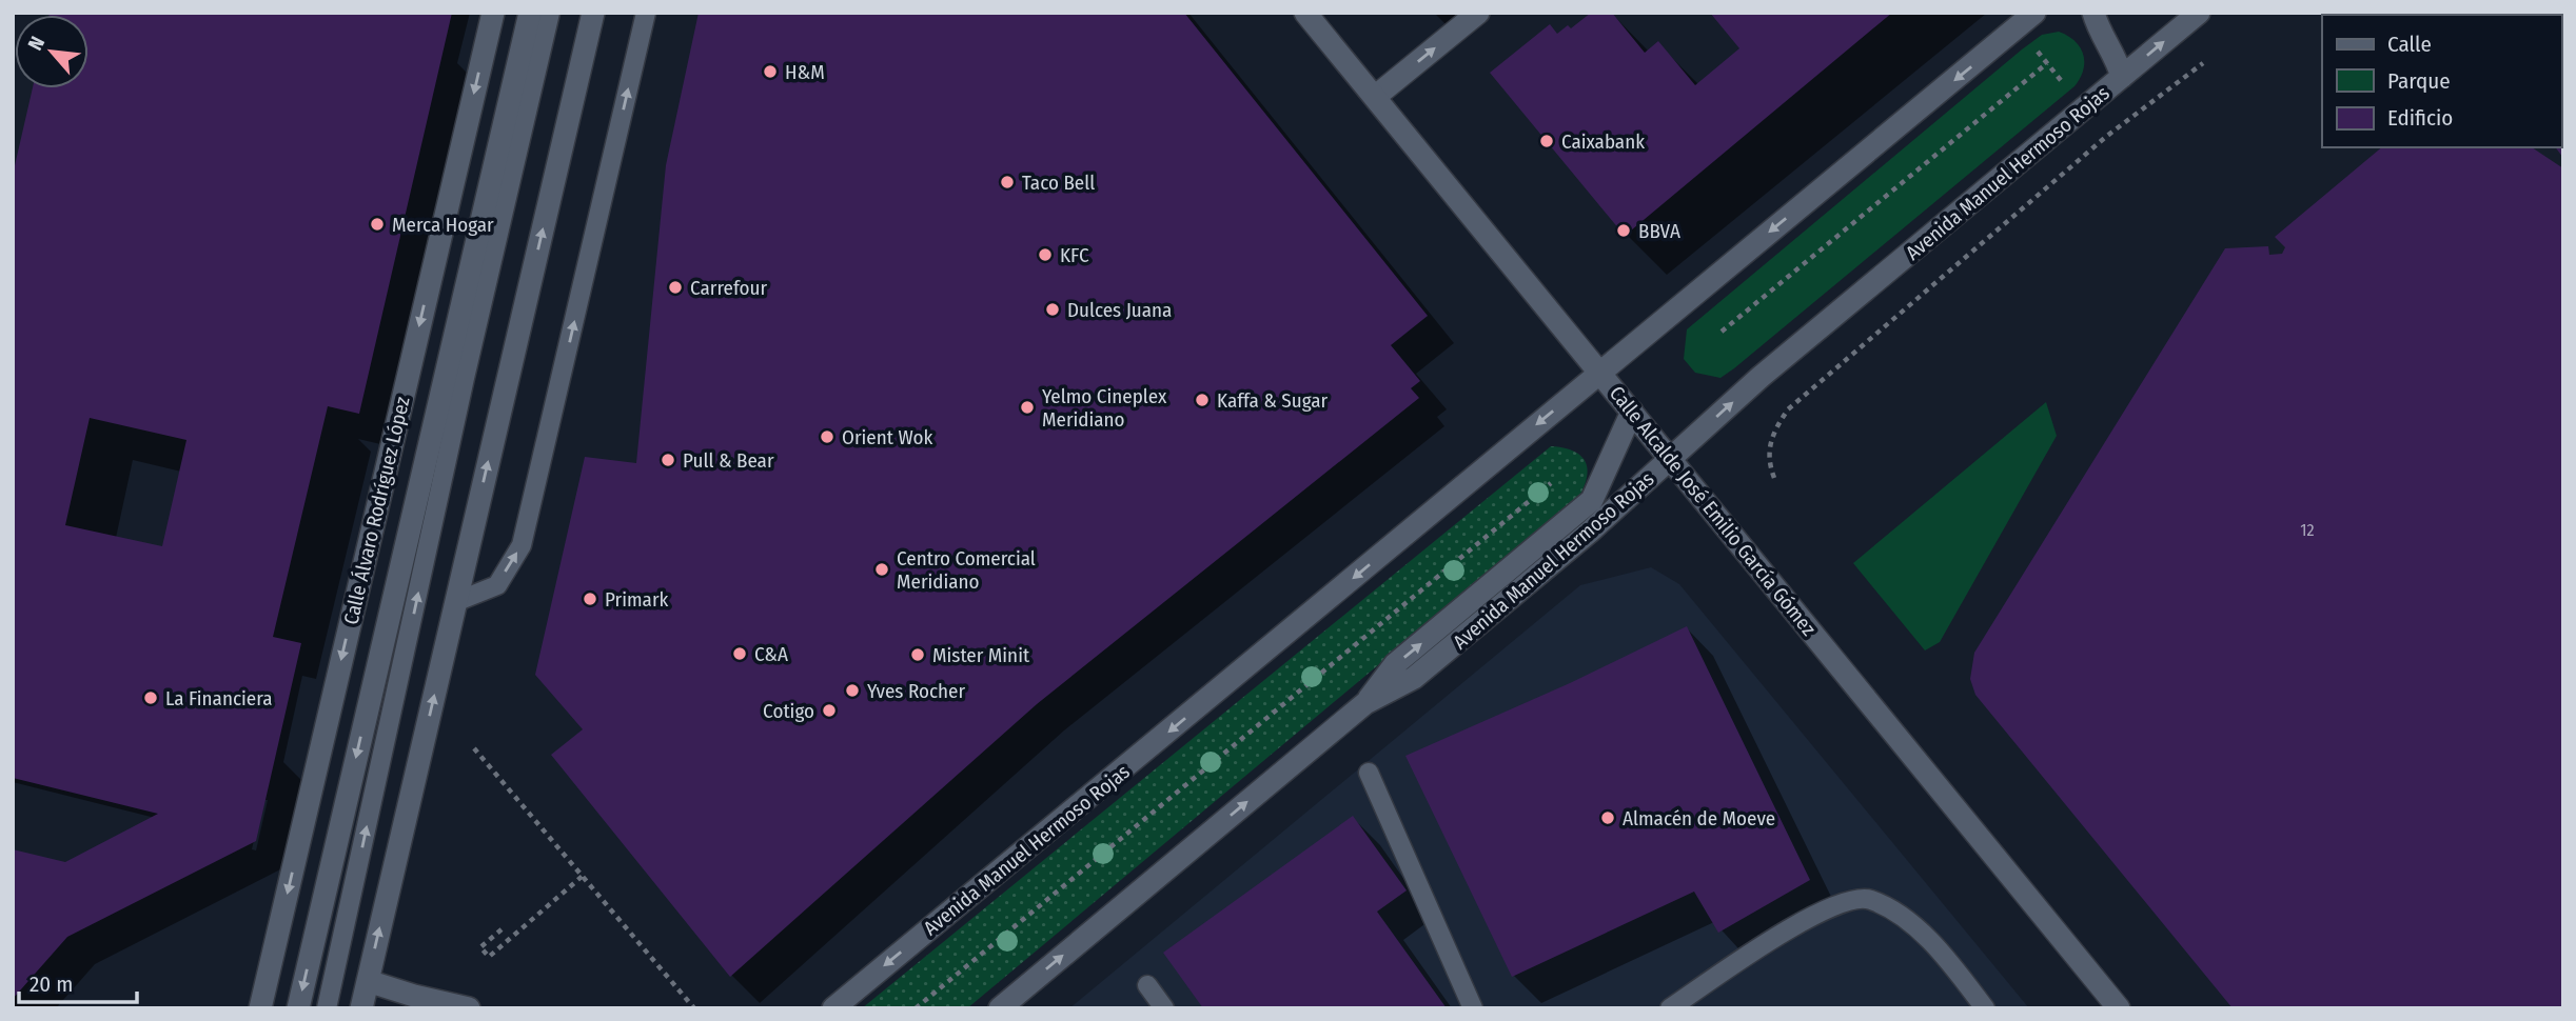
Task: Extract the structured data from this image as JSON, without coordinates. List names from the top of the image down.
{
  "streets": {
    "street": ["Avenida Manuel Hermoso Rojas", "Calle Álvaro Rodríguez López", "Calle Alcalde José Emilio García Gómez"]
  },
  "crossings": [
    ["Avenida Manuel Hermoso Rojas", "Calle Alcalde José Emilio García Gómez"]
  ],
  "places": [
    "H&M",
    "Caixabank",
    "Taco Bell",
    "Merca Hogar",
    "BBVA",
    "KFC",
    "Carrefour",
    "Dulces Juana",
    "Kaffa & Sugar",
    "Yelmo Cineplex Meridiano",
    "Orient Wok",
    "Pull & Bear",
    "Centro Comercial Meridiano",
    "Primark",
    "C&A",
    "Mister Minit",
    "Yves Rocher",
    "La Financiera",
    "Cotigo",
    "Almacén de Moeve"
  ],
  "house_numbers": ["12"],
  "legend": ["Calle", "Parque", "Edificio"],
  "scale_bar": "20 m",
  "north": "top left"
}
